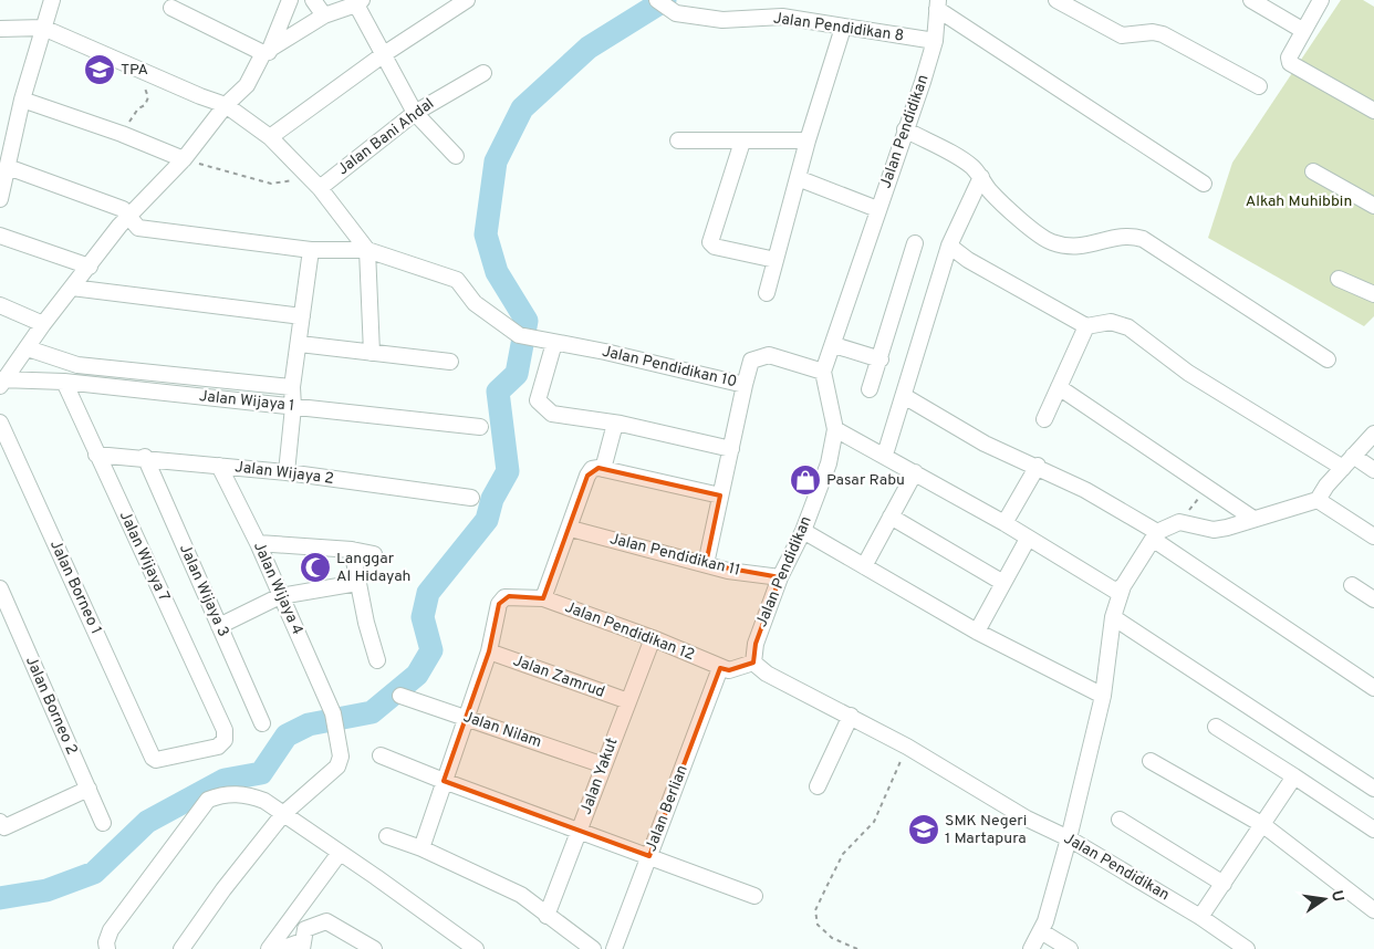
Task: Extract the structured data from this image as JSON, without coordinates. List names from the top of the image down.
{
  "streets": {
    "street": [
      "Jalan Pendidikan 8",
      "Jalan Pendidikan",
      "Jalan Bani Ahdal",
      "Jalan Pendidikan 10",
      "Jalan Wijaya 1",
      "Jalan Wijaya 2",
      "Jalan Pendidikan 11",
      "Jalan Wijaya 7",
      "Jalan Borneo 1",
      "Jalan Wijaya 4",
      "Jalan Wijaya 3",
      "Jalan Pendidikan 12",
      "Jalan Zamrud",
      "Jalan Borneo 2",
      "Jalan Nilam",
      "Jalan Yakut",
      "Jalan Berlian"
    ]
  },
  "crossings": [
    ["Jalan Pendidikan 8", "Jalan Pendidikan"],
    ["Jalan Pendidikan", "Jalan Pendidikan 10"],
    ["Jalan Pendidikan", "Jalan Pendidikan 11"],
    ["Jalan Wijaya 1", "Jalan Wijaya 7"],
    ["Jalan Wijaya 2", "Jalan Wijaya 7"],
    ["Jalan Wijaya 2", "Jalan Wijaya 4"],
    ["Jalan Wijaya 2", "Jalan Wijaya 3"],
    ["Jalan Wijaya 7", "Jalan Borneo 1"],
    ["Jalan Pendidikan 12", "Jalan Zamrud"],
    ["Jalan Pendidikan 12", "Jalan Yakut"],
    ["Jalan Pendidikan 12", "Jalan Berlian"],
    ["Jalan Zamrud", "Jalan Yakut"],
    ["Jalan Nilam", "Jalan Yakut"]
  ],
  "parks": ["Alkah Muhibbin"],
  "places": {
    "school or university": ["TPA", "SMK Negeri 1 Martapura"],
    "shop": ["Pasar Rabu"],
    "mosque": ["Langgar Al Hidayah"]
  },
  "north": "right"
}
